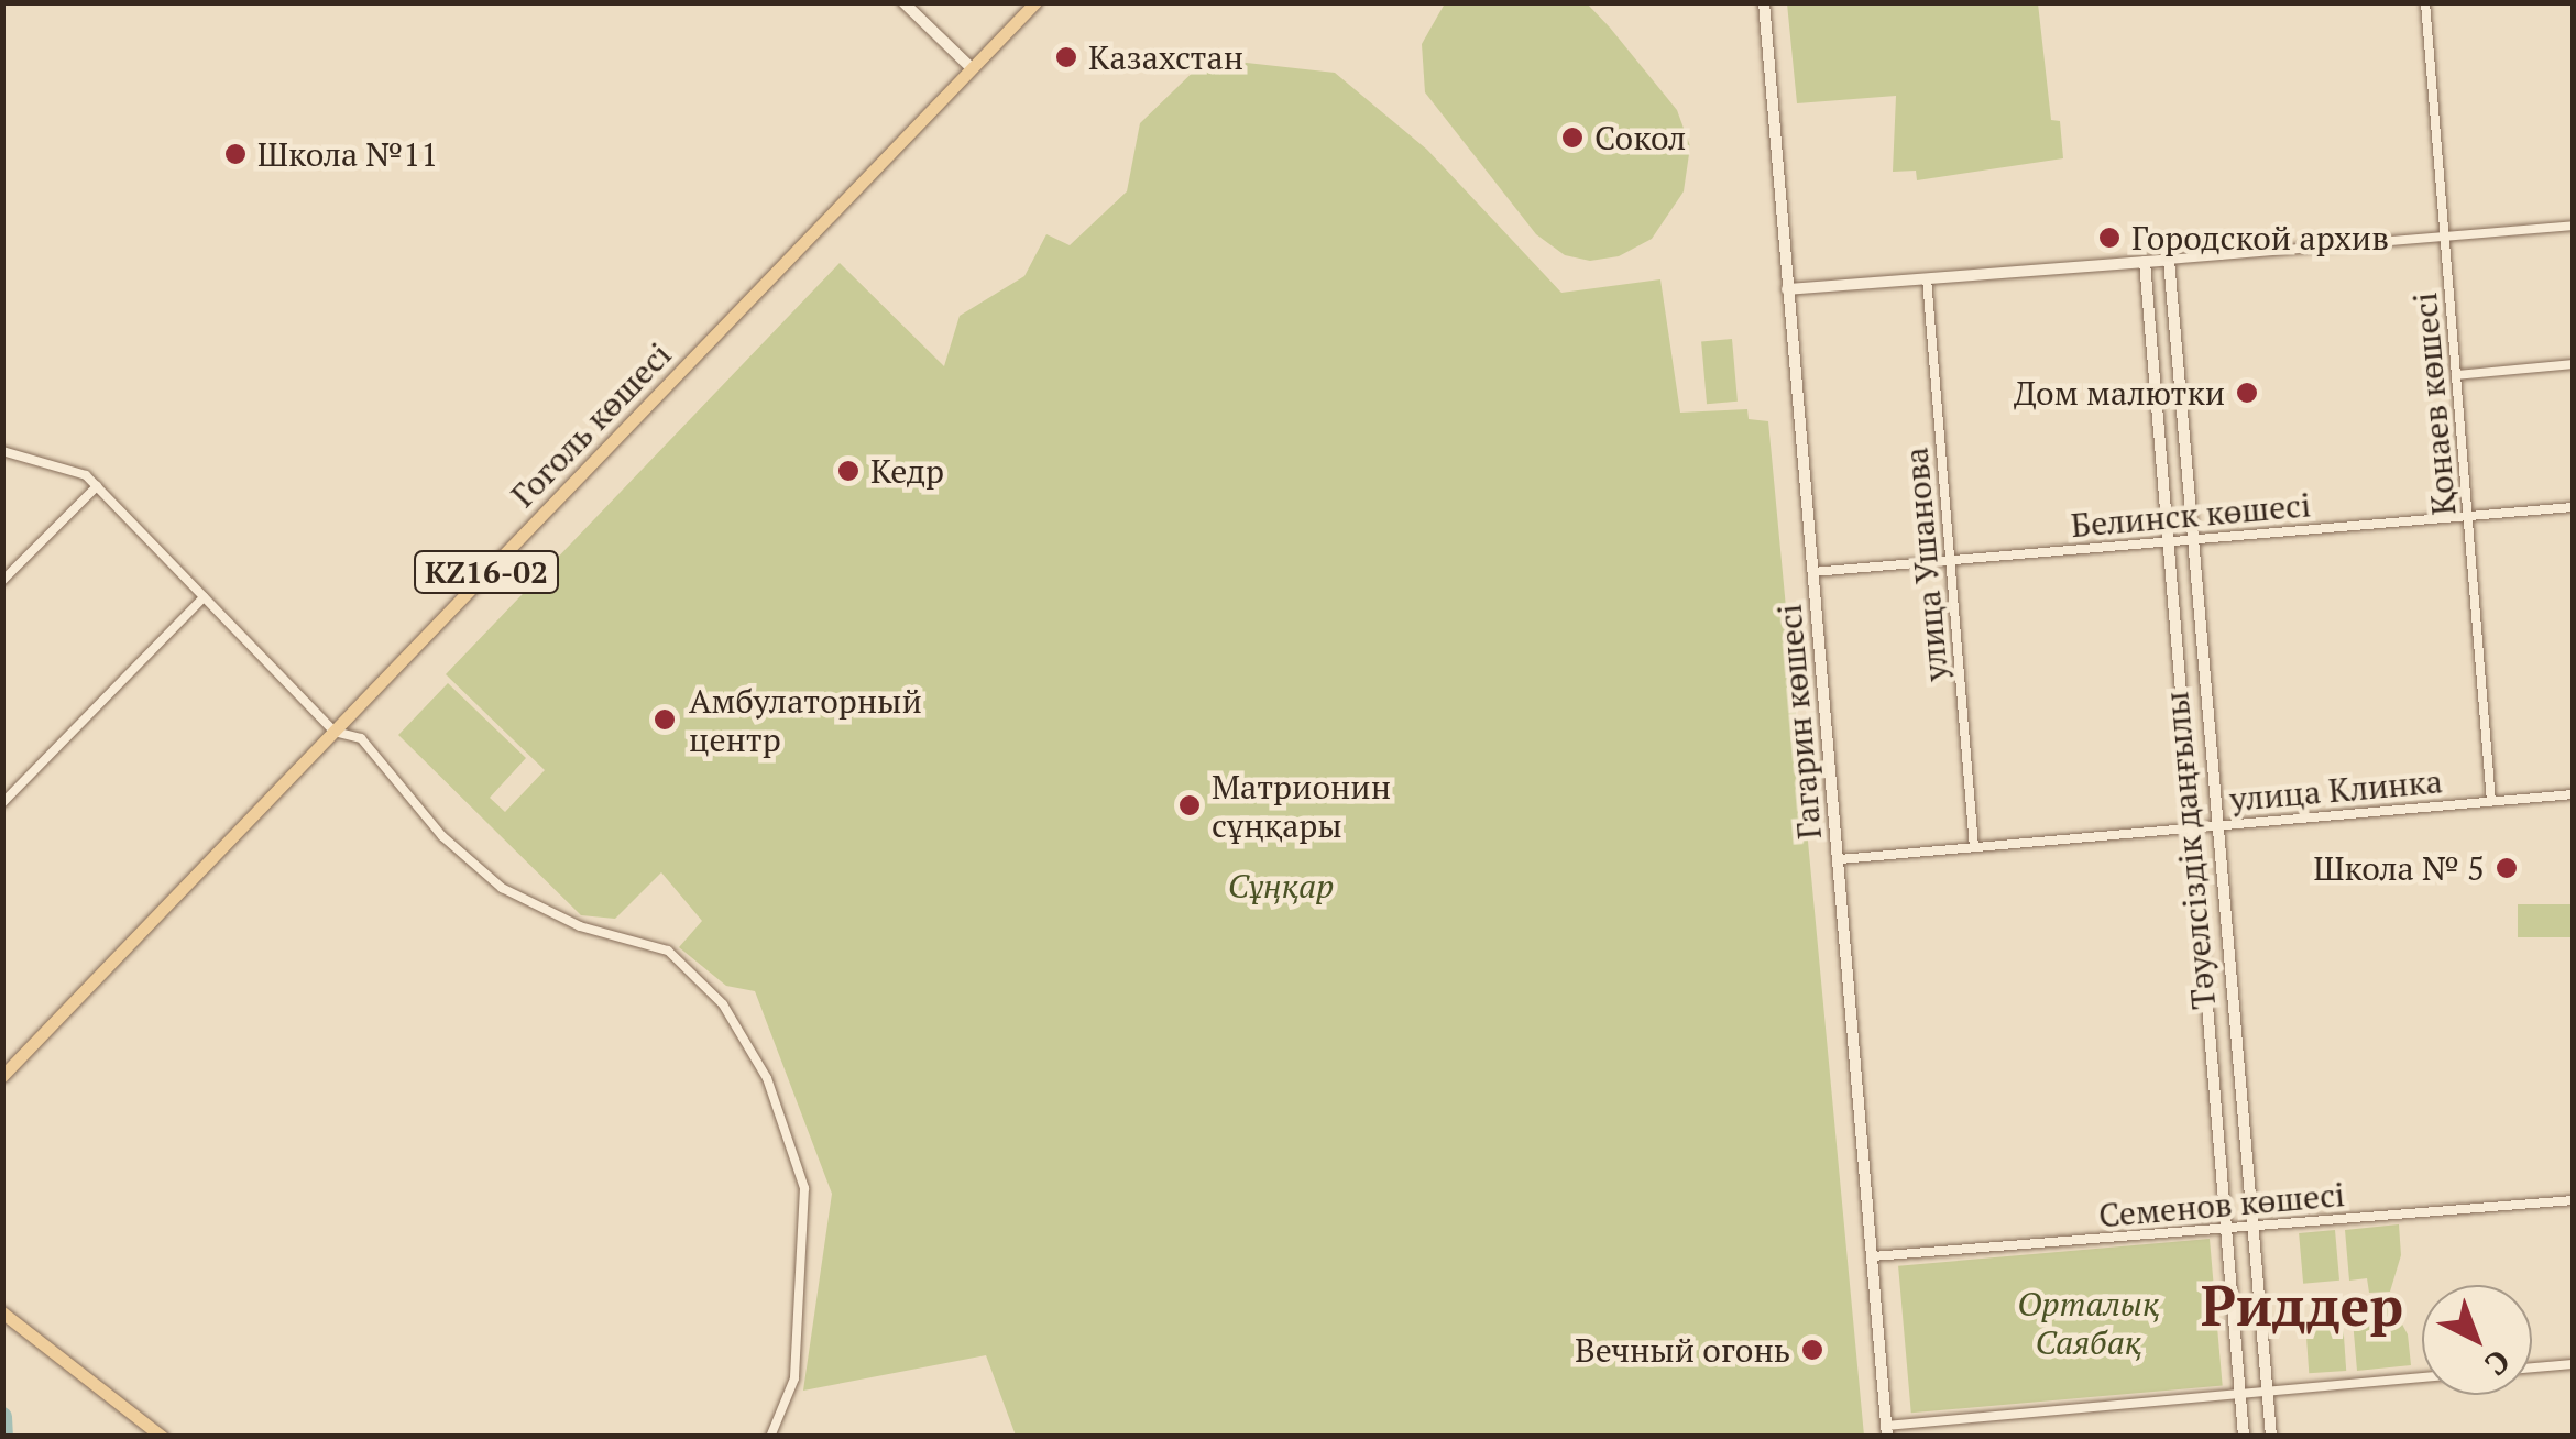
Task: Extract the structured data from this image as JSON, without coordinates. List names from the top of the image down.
{
  "streets": {
    "main road": ["Гоголь көшесі", "KZ16-02"],
    "street": [
      "Қонаев көшесі",
      "Белинск көшесі",
      "улица Ушанова",
      "Гагарин көшесі",
      "улица Клинка",
      "Тәуелсіздік даңғылы",
      "Семенов көшесі"
    ]
  },
  "crossings": [
    ["Қонаев көшесі", "Белинск көшесі"],
    ["Қонаев көшесі", "улица Клинка"],
    ["Белинск көшесі", "улица Ушанова"],
    ["Белинск көшесі", "Гагарин көшесі"],
    ["Белинск көшесі", "Тәуелсіздік даңғылы"],
    ["улица Ушанова", "улица Клинка"],
    ["Гагарин көшесі", "улица Клинка"],
    ["Гагарин көшесі", "Семенов көшесі"],
    ["улица Клинка", "Тәуелсіздік даңғылы"],
    ["Тәуелсіздік даңғылы", "Семенов көшесі"]
  ],
  "districts": ["Риддер"],
  "parks": ["Сұңқар", "Орталық Саябақ"],
  "places": [
    "Казахстан",
    "Сокол",
    "Школа №11",
    "Городской архив",
    "Дом малютки",
    "Кедр",
    "Амбулаторный центр",
    "Матрионин сұңқары",
    "Школа № 5",
    "Вечный огонь"
  ],
  "north": "bottom right"
}
